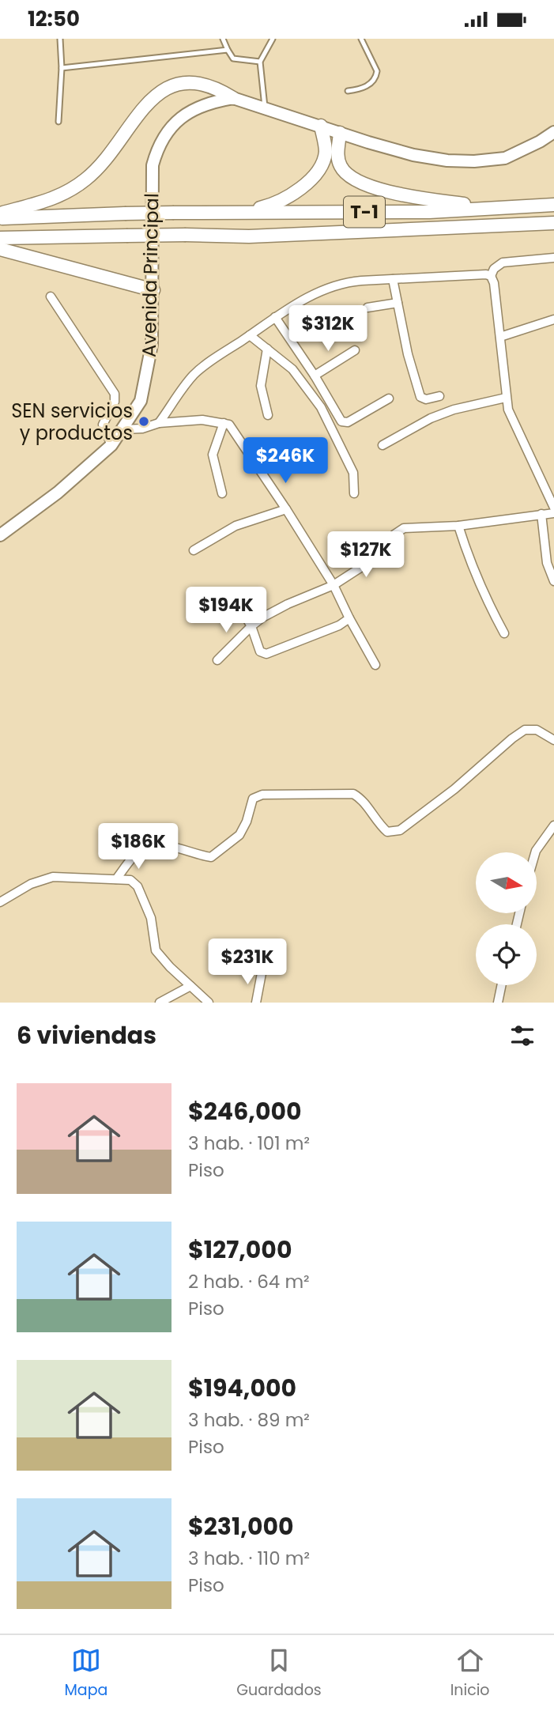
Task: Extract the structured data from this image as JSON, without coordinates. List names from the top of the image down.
{
  "streets": {
    "highway": ["T-1"],
    "main road": ["Avenida Principal"]
  },
  "places": ["SEN servicios y productos"],
  "north": "right",
  "page": {
    "status": "12:50",
    "price": [
      "$312K",
      "$246K",
      "$127K",
      "$194K",
      "$186K",
      "$231K"
    ],
    "heading": "6 viviendas",
    "list": [
      {
        "name": "$246,000",
        "note": "3 hab. · 101 m² · Piso"
      },
      {
        "name": "$127,000",
        "note": "2 hab. · 64 m² · Piso"
      },
      {
        "name": "$194,000",
        "note": "3 hab. · 89 m² · Piso"
      },
      {
        "name": "$231,000",
        "note": "3 hab. · 110 m² · Piso"
      }
    ],
    "tabs": ["Mapa", "Guardados", "Inicio"]
  }
}
